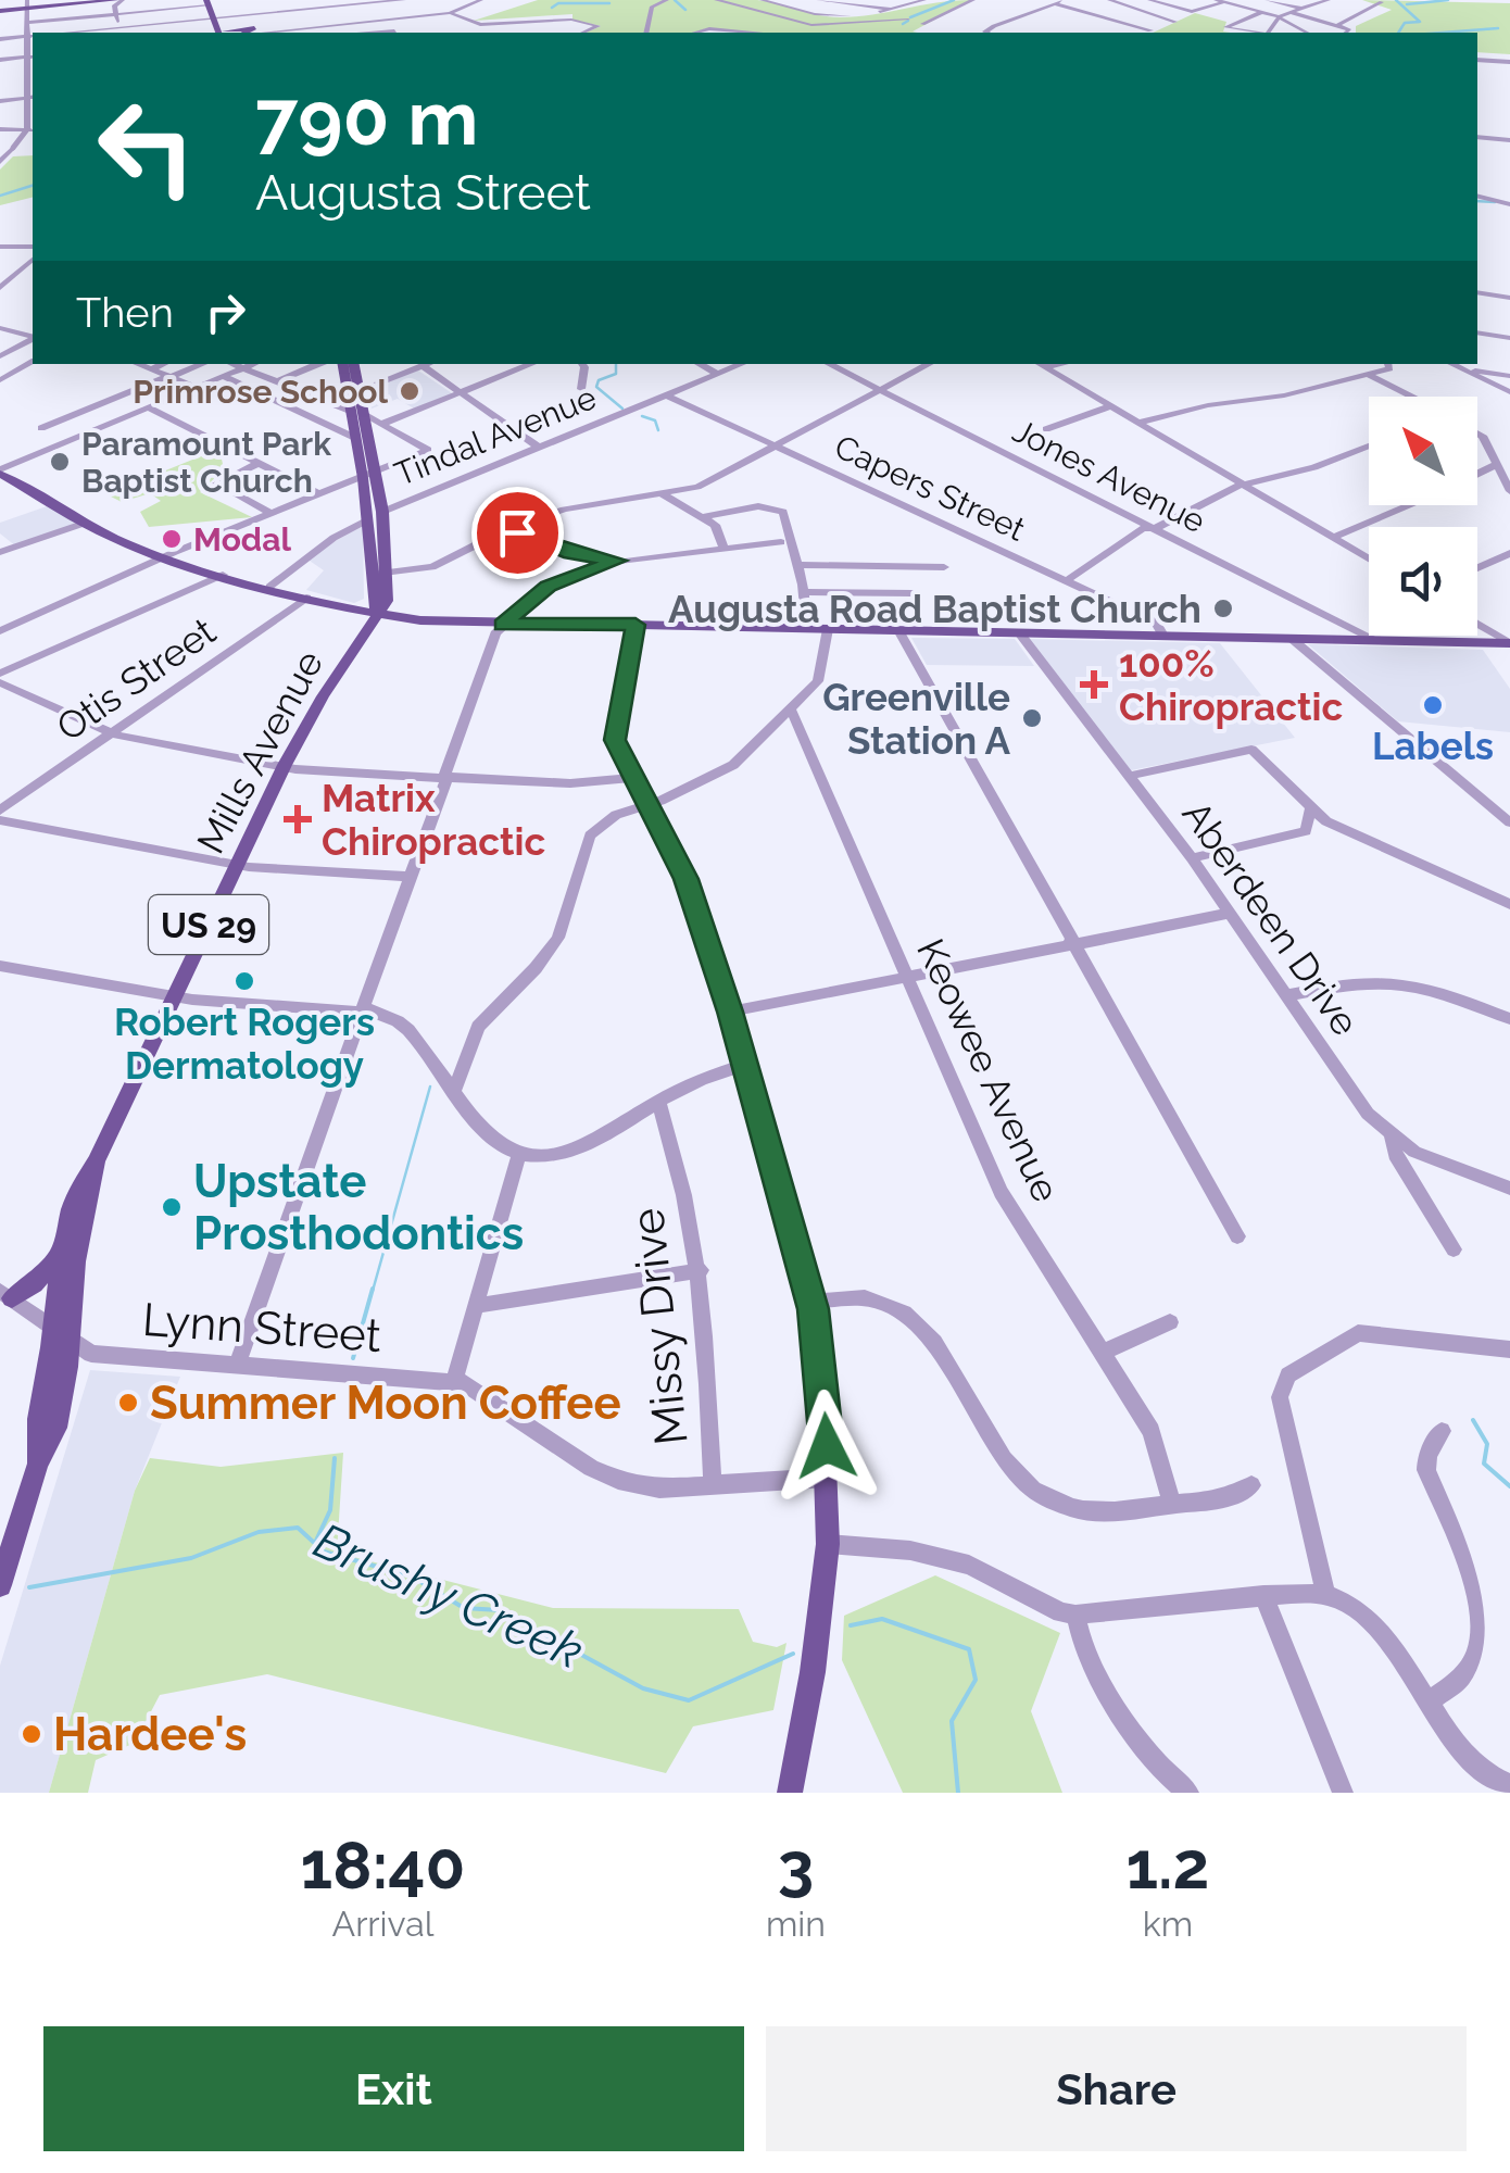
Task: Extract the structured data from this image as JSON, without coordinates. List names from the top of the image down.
{
  "streets": {
    "main road": ["Mills Avenue", "US 29"],
    "street": [
      "Tindal Avenue",
      "Jones Avenue",
      "Capers Street",
      "Otis Street",
      "Aberdeen Drive",
      "Keowee Avenue",
      "Missy Drive",
      "Lynn Street"
    ]
  },
  "crossings": [
    ["Tindal Avenue", "Capers Street"],
    ["Tindal Avenue", "US 29"],
    ["Mills Avenue", "US 29"],
    ["Mills Avenue", "Lynn Street"]
  ],
  "water": ["Brushy Creek"],
  "places": {
    "other": [
      "Primrose School",
      "Paramount Park Baptist Church",
      "Modal",
      "Augusta Road Baptist Church",
      "Labels",
      "Greenville Station A",
      "Robert Rogers Dermatology",
      "Upstate Prosthodontics",
      "Summer Moon Coffee",
      "Hardee's"
    ],
    "health": ["100% Chiropractic", "Matrix Chiropractic"]
  },
  "north": "top left",
  "page": {
    "turn": ["790 m", "Augusta Street"],
    "then": "Then",
    "eta": [
      "18:40",
      "Arrival",
      "3",
      "min",
      "1.2",
      "km"
    ],
    "buttons": ["Exit", "Share"]
  }
}
